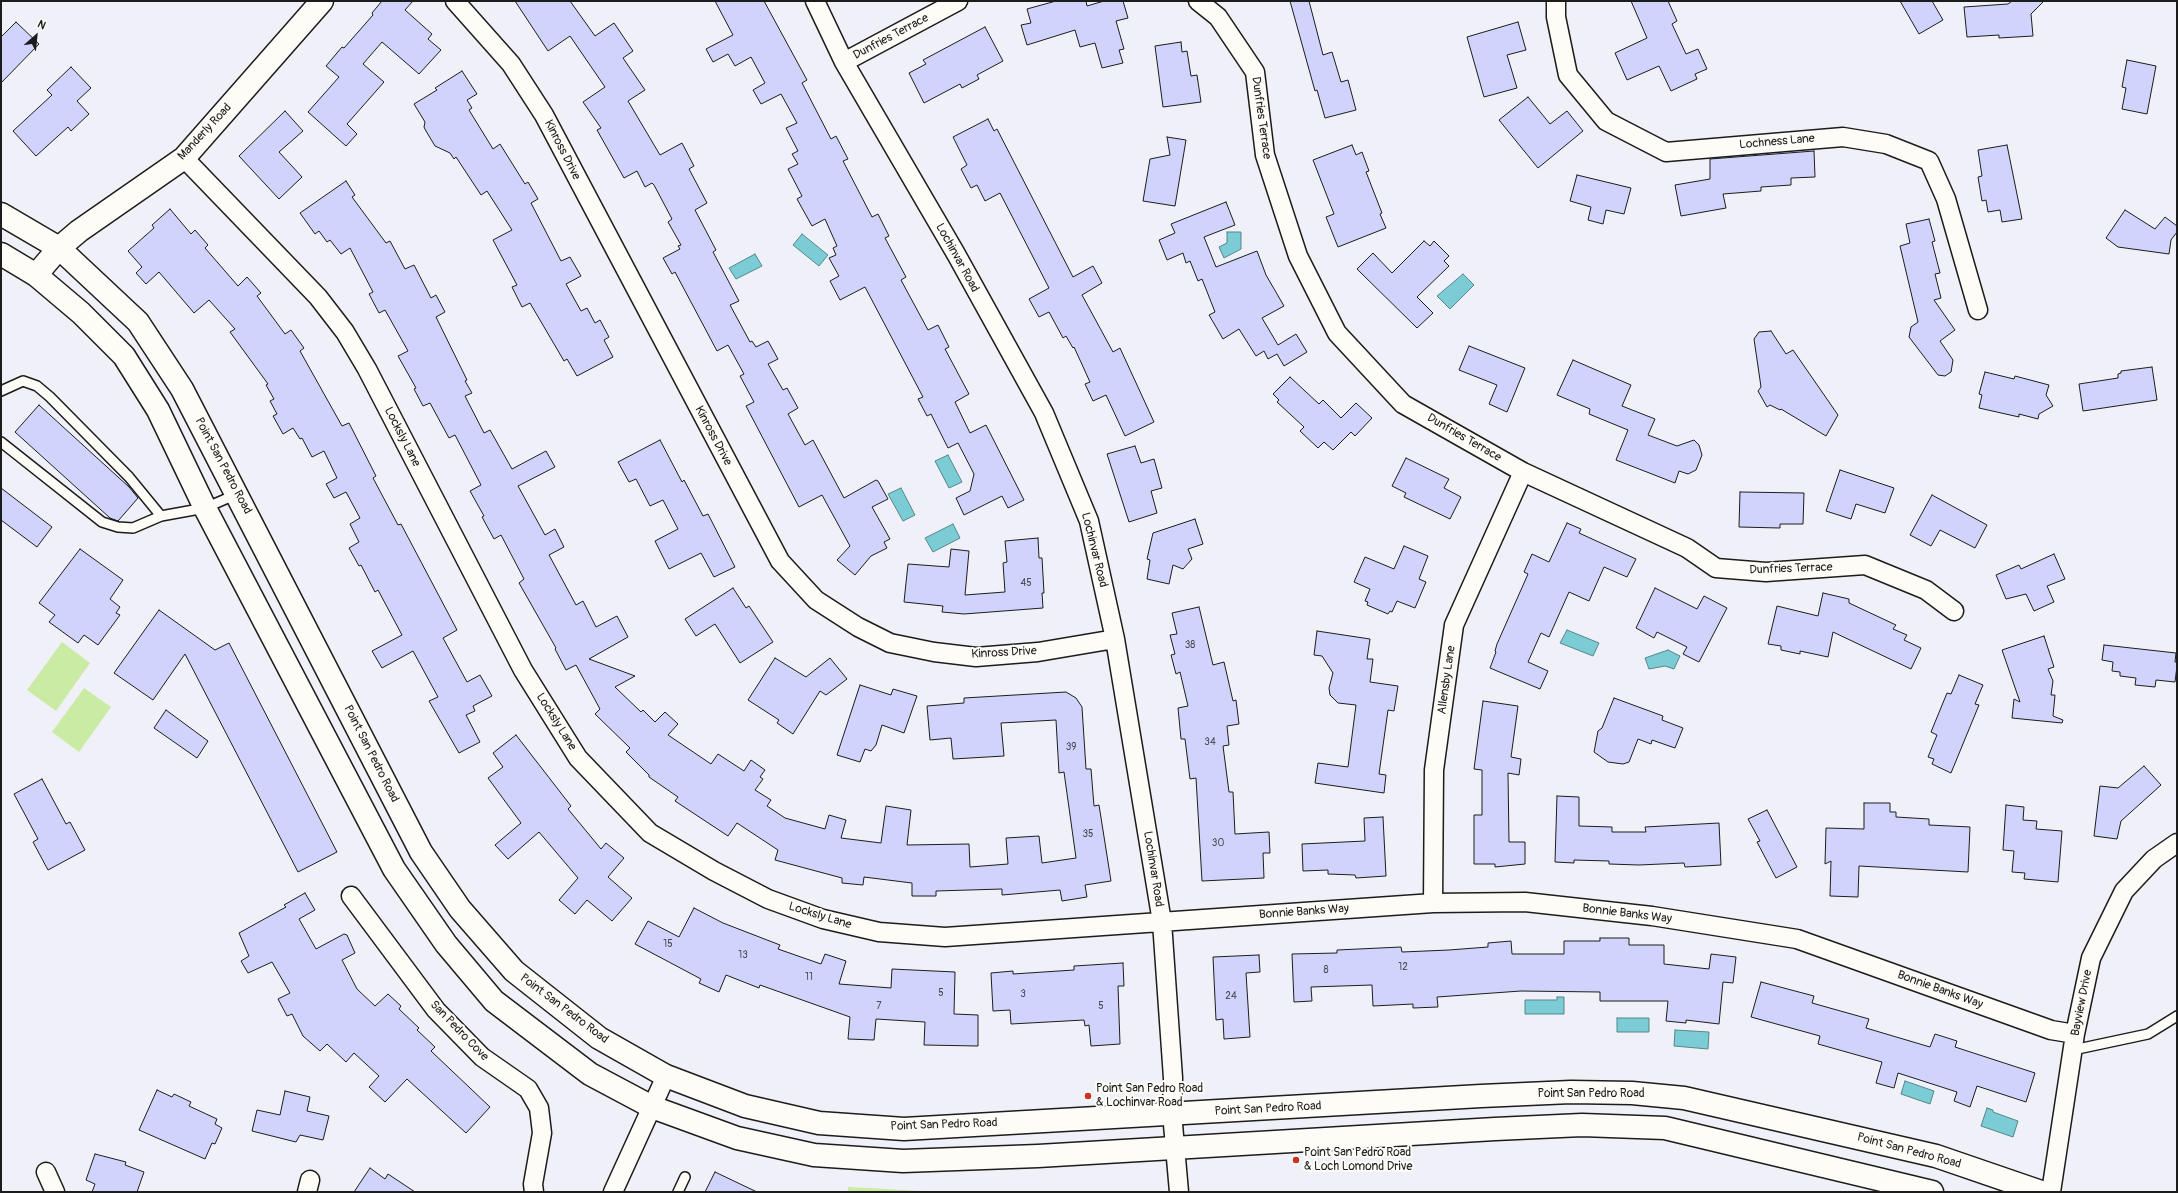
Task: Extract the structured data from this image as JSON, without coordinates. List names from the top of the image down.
{
  "streets": {
    "main road": ["Manderly Road", "Point San Pedro Road"],
    "street": [
      "Dunfries Terrace",
      "Lochness Lane",
      "Kinross Drive",
      "Lochinvar Road",
      "Locksly Lane",
      "Allensby Lane",
      "Bonnie Banks Way",
      "Bayview Drive",
      "San Pedro Cove"
    ]
  },
  "crossings": [
    ["Dunfries Terrace", "Lochinvar Road"],
    ["Dunfries Terrace", "Allensby Lane"],
    ["Manderly Road", "Locksly Lane"],
    ["Manderly Road", "Point San Pedro Road"],
    ["Kinross Drive", "Lochinvar Road"],
    ["Lochinvar Road", "Locksly Lane"],
    ["Lochinvar Road", "Point San Pedro Road"],
    ["Lochinvar Road", "Bonnie Banks Way"],
    ["Locksly Lane", "Bonnie Banks Way"],
    ["Allensby Lane", "Bonnie Banks Way"],
    ["Bonnie Banks Way", "Bayview Drive"]
  ],
  "places": ["Point San Pedro Road & Lochinvar Road", "Point San Pedro Road & Loch Lomond Drive"],
  "house_numbers": [
    "45",
    "38",
    "34",
    "39",
    "35",
    "30",
    "15",
    "13",
    "12",
    "8",
    "11",
    "5",
    "3",
    "24",
    "7",
    "5"
  ],
  "north": "top right"
}
